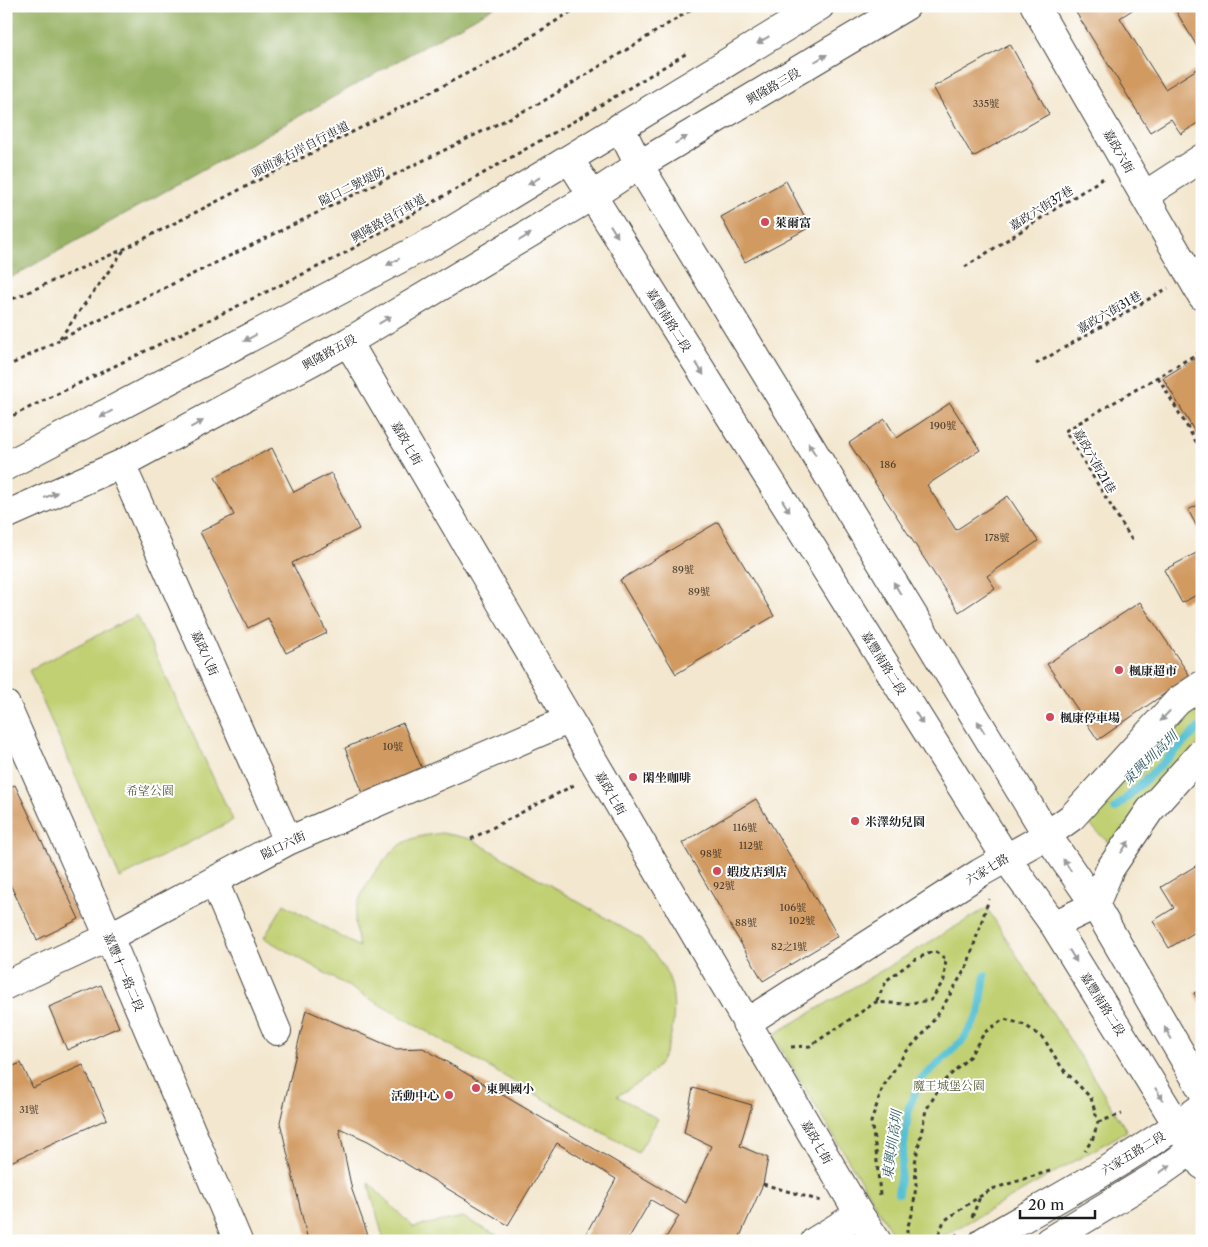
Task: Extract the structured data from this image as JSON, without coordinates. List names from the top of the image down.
{
  "streets": {
    "street": [
      "興隆路三段",
      "嘉政六街",
      "嘉豐南路二段",
      "興隆路五段",
      "嘉政七街",
      "嘉政八街",
      "隘口六街",
      "六家七路",
      "嘉豐十一路二段",
      "六家五路二段"
    ],
    "path": [
      "頭前溪右岸自行車道",
      "隘口二號堤防",
      "嘉政六街37巷",
      "興隆路自行車道",
      "嘉政六街31巷",
      "嘉政六街21巷"
    ]
  },
  "crossings": [
    ["興隆路三段", "興隆路五段"],
    ["頭前溪右岸自行車道", "隘口二號堤防"],
    ["嘉政六街", "嘉政六街37巷"],
    ["嘉政六街", "嘉政六街31巷"],
    ["嘉豐南路二段", "興隆路五段"],
    ["嘉豐南路二段", "六家七路"],
    ["嘉豐南路二段", "六家五路二段"],
    ["興隆路五段", "嘉政七街"],
    ["興隆路五段", "嘉政八街"],
    ["嘉政七街", "隘口六街"],
    ["嘉政七街", "六家七路"],
    ["嘉政八街", "隘口六街"],
    ["隘口六街", "嘉豐十一路二段"]
  ],
  "water": ["東興圳高圳"],
  "parks": ["希望公園", "魔王城堡公園"],
  "places": [
    "萊爾富",
    "楓康超市",
    "楓康停車場",
    "閑坐咖啡",
    "米澤幼兒園",
    "蝦皮店到店",
    "東興國小",
    "活動中心"
  ],
  "house_numbers": [
    "335號",
    "190號",
    "186",
    "178號",
    "89號",
    "89號",
    "10號",
    "116號",
    "112號",
    "98號",
    "92號",
    "106號",
    "102號",
    "88號",
    "82之1號",
    "31號"
  ],
  "scale_bar": "20 m"
}
